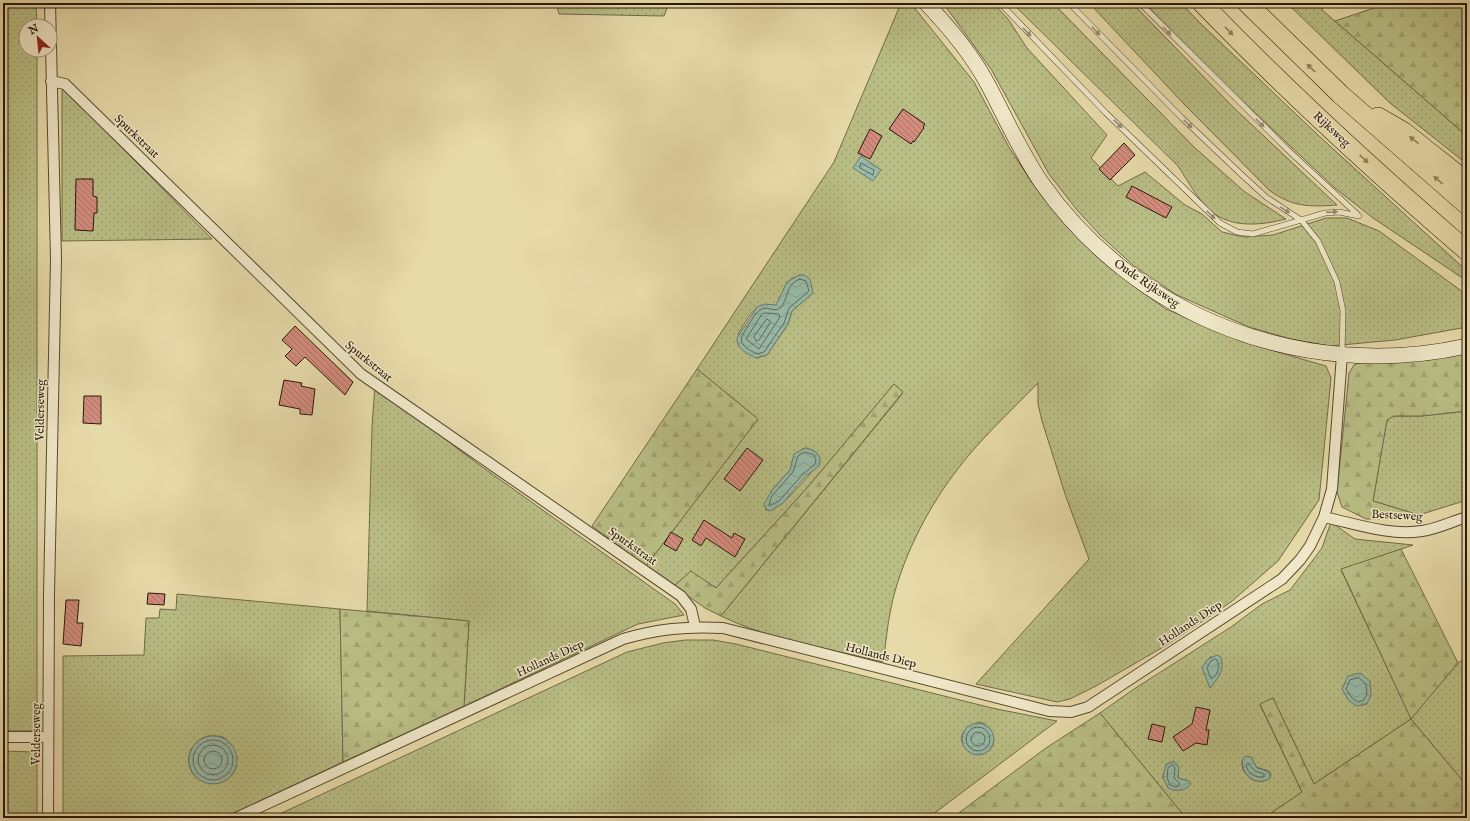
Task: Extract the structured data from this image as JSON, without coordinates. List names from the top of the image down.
{
  "streets": {
    "highway": ["Rijksweg"],
    "street": [
      "Spurkstraat",
      "Oude Rijksweg",
      "Velderseweg",
      "Bestseweg",
      "Hollands Diep"
    ]
  },
  "crossings": [
    ["Spurkstraat", "Velderseweg"],
    ["Spurkstraat", "Hollands Diep"],
    ["Oude Rijksweg", "Hollands Diep"],
    ["Bestseweg", "Hollands Diep"]
  ],
  "north": "top left"
}
